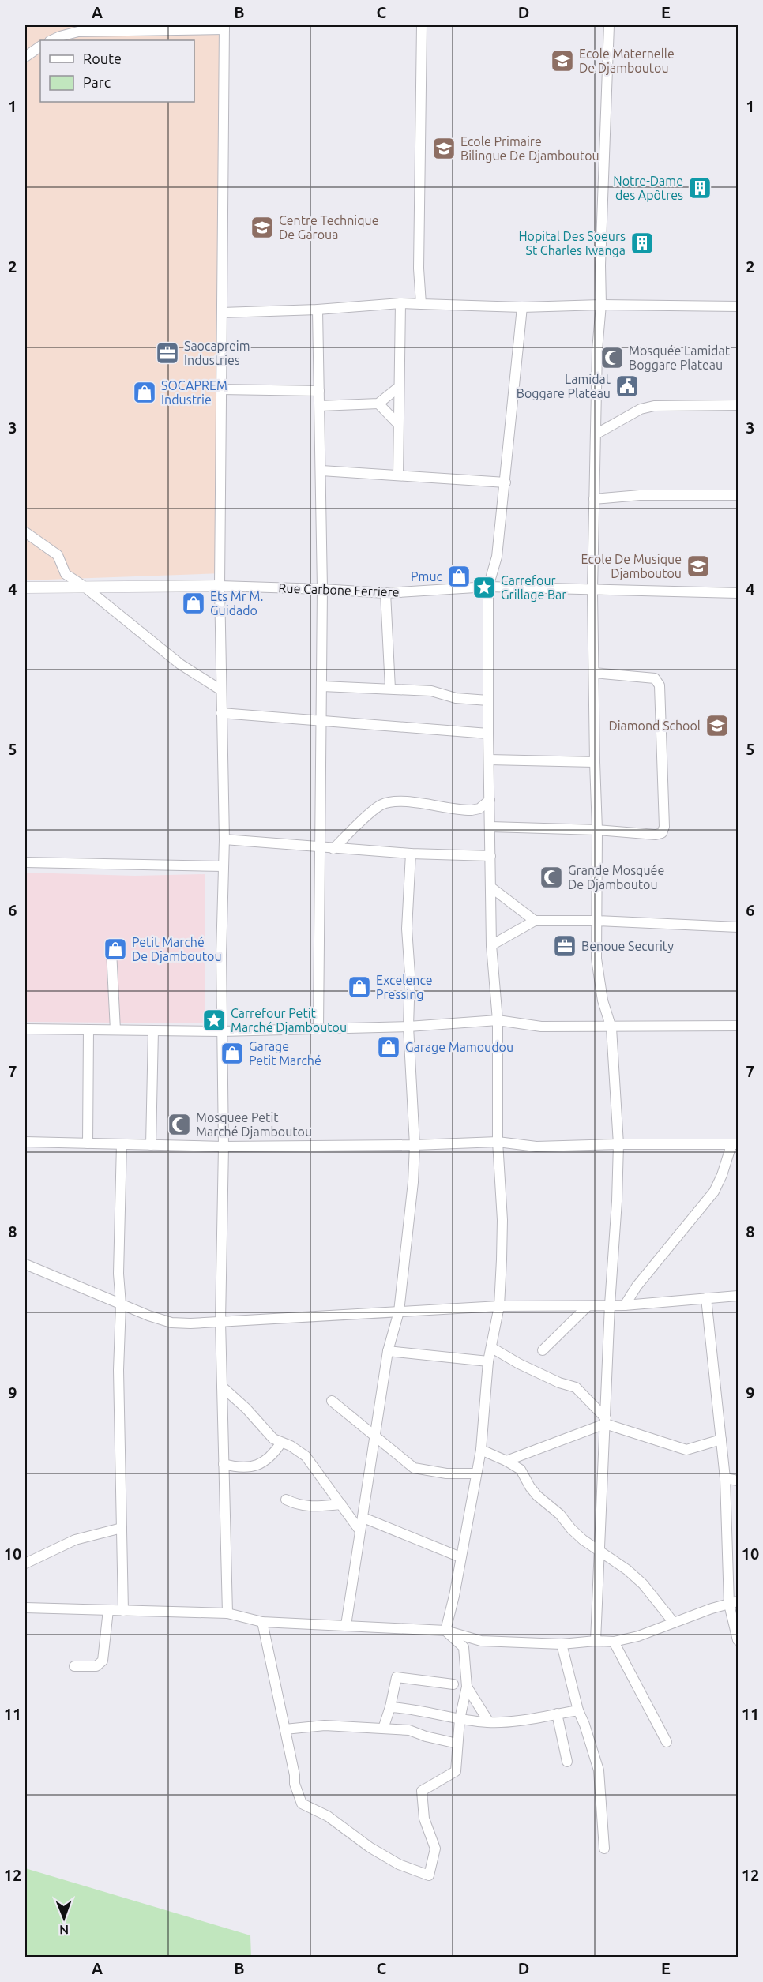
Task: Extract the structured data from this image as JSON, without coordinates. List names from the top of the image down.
{
  "streets": {
    "street": ["Rue Carbone Ferriere"]
  },
  "places": {
    "school or university": [
      "Ecole Maternelle De Djamboutou",
      "Ecole Primaire Bilingue De Djamboutou",
      "Centre Technique De Garoua",
      "Ecole De Musique Djamboutou",
      "Diamond School"
    ],
    "building": ["Notre-Dame des Apôtres", "Hopital Des Soeurs St Charles Iwanga"],
    "office": ["Saocapreim Industries", "Benoue Security"],
    "mosque": ["Mosquée Lamidat Boggare Plateau", "Grande Mosquée De Djamboutou", "Mosquee Petit Marché Djamboutou"],
    "public building": ["Lamidat Boggare Plateau"],
    "shop": [
      "SOCAPREM Industrie",
      "Pmuc",
      "Ets Mr M. Guidado",
      "Petit Marché De Djamboutou",
      "Excelence Pressing",
      "Garage Mamoudou",
      "Garage Petit Marché"
    ],
    "place": ["Carrefour Grillage Bar", "Carrefour Petit Marché Djamboutou"]
  },
  "legend": ["Route", "Parc"],
  "north": "bottom",
  "grid": {
    "columns": [
      "A",
      "B",
      "C",
      "D",
      "E"
    ],
    "rows": [
      "1",
      "2",
      "3",
      "4",
      "5",
      "6",
      "7",
      "8",
      "9",
      "10",
      "11",
      "12"
    ]
  }
}
